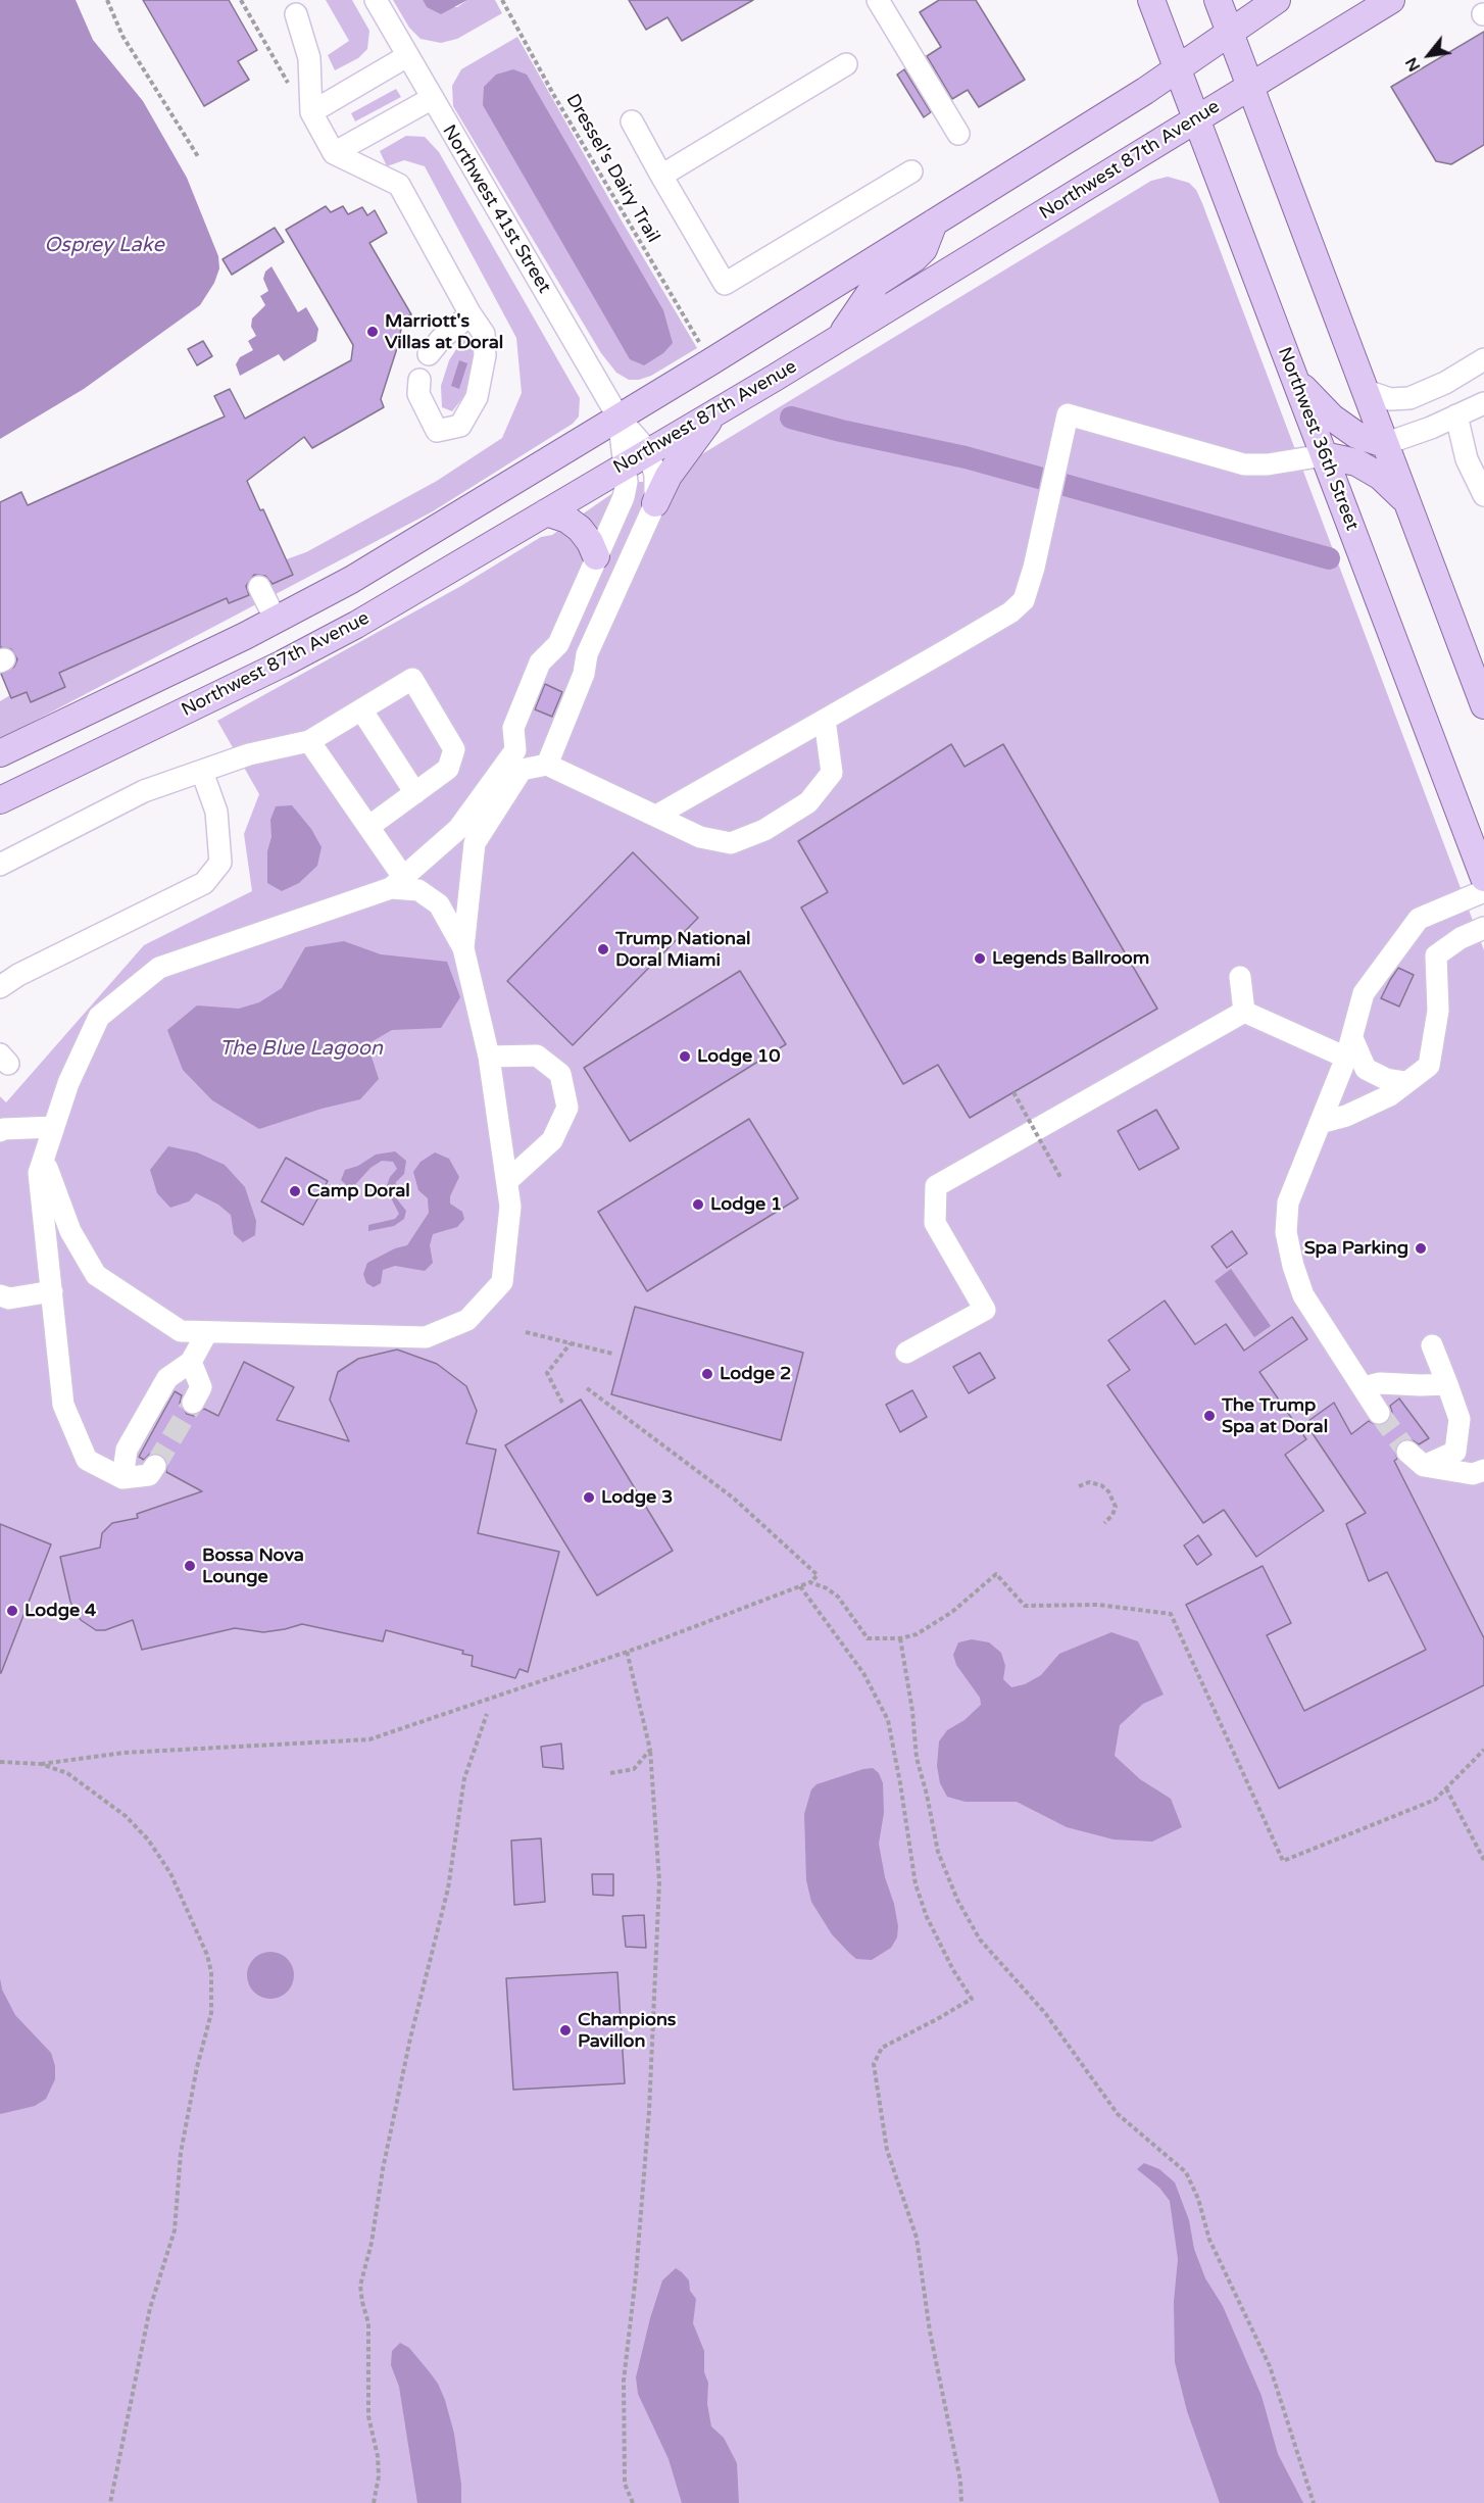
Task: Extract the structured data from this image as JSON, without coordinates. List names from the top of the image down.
{
  "streets": {
    "main road": ["Northwest 87th Avenue", "Northwest 36th Street"],
    "street": ["Northwest 41st Street"],
    "path": ["Dressel's Dairy Trail"]
  },
  "crossings": [
    ["Northwest 87th Avenue", "Northwest 41st Street"],
    ["Northwest 87th Avenue", "Northwest 36th Street"]
  ],
  "water": ["Osprey Lake", "The Blue Lagoon"],
  "places": [
    "Marriott's Villas at Doral",
    "Trump National Doral Miami",
    "Legends Ballroom",
    "Lodge 10",
    "Camp Doral",
    "Lodge 1",
    "Spa Parking",
    "Lodge 2",
    "The Trump Spa at Doral",
    "Lodge 3",
    "Bossa Nova Lounge",
    "Lodge 4",
    "Champions Pavillon"
  ],
  "north": "bottom left"
}
